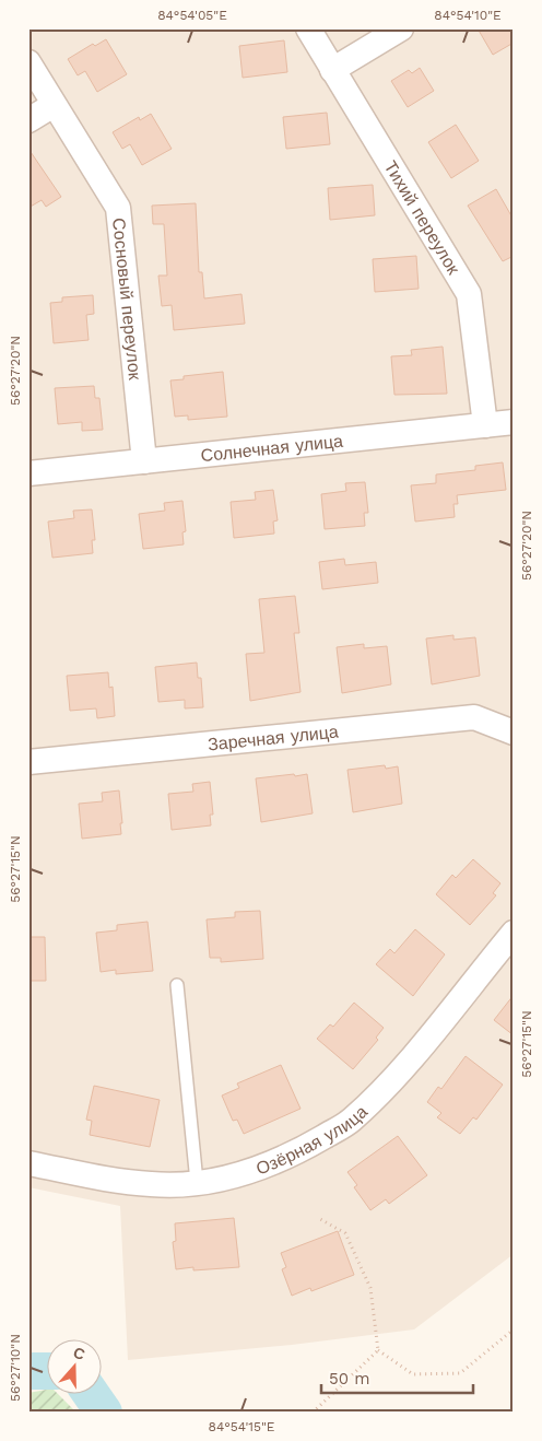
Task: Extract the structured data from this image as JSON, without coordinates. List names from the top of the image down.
{
  "streets": {
    "street": [
      "Тихий переулок",
      "Сосновый переулок",
      "Солнечная улица",
      "Заречная улица",
      "Озёрная улица"
    ]
  },
  "crossings": [
    ["Тихий переулок", "Солнечная улица"],
    ["Сосновый переулок", "Солнечная улица"]
  ],
  "scale_bar": "50 m",
  "north": "top",
  "coordinates": [
    "84°54'05\"E",
    "84°54'10\"E",
    "56°27'20\"N",
    "56°27'15\"N",
    "56°27'10\"N",
    "84°54'15\"E"
  ]
}
